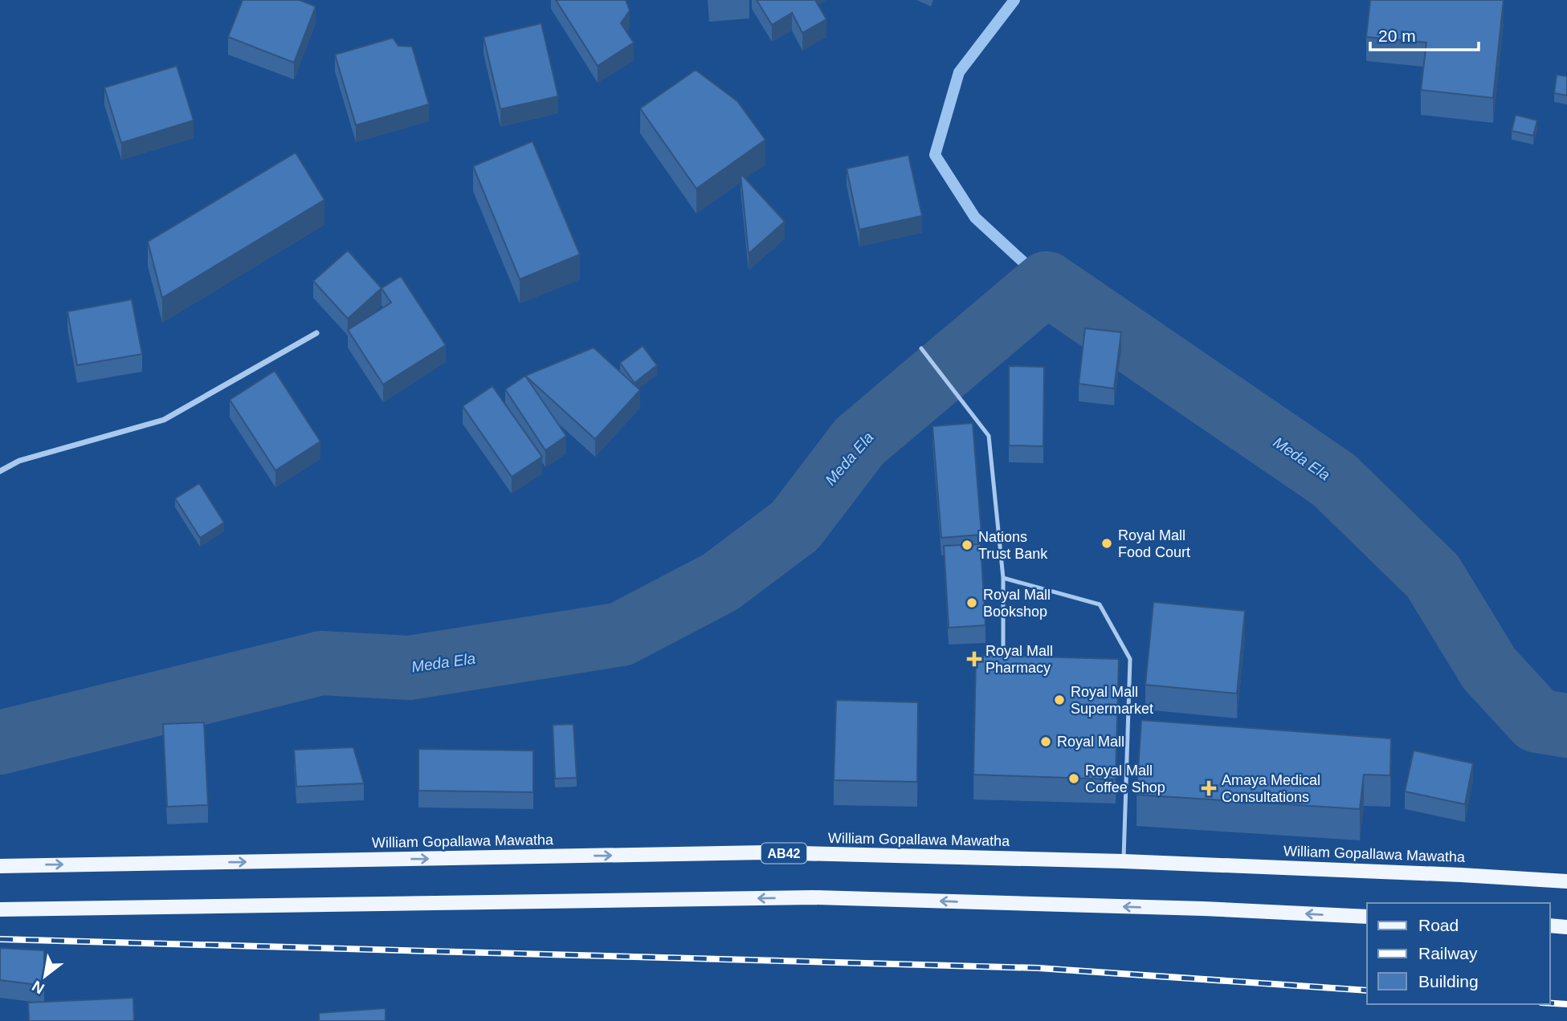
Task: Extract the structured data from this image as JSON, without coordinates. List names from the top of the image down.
{
  "streets": {
    "main road": ["William Gopallawa Mawatha", "AB42"]
  },
  "water": ["Meda Ela"],
  "places": {
    "other": [
      "Royal Mall Food Court",
      "Nations Trust Bank",
      "Royal Mall Bookshop",
      "Royal Mall Supermarket",
      "Royal Mall",
      "Royal Mall Coffee Shop"
    ],
    "health": ["Royal Mall Pharmacy", "Amaya Medical Consultations"]
  },
  "legend": ["Road", "Railway", "Building"],
  "scale_bar": "20 m",
  "north": "bottom left"
}
